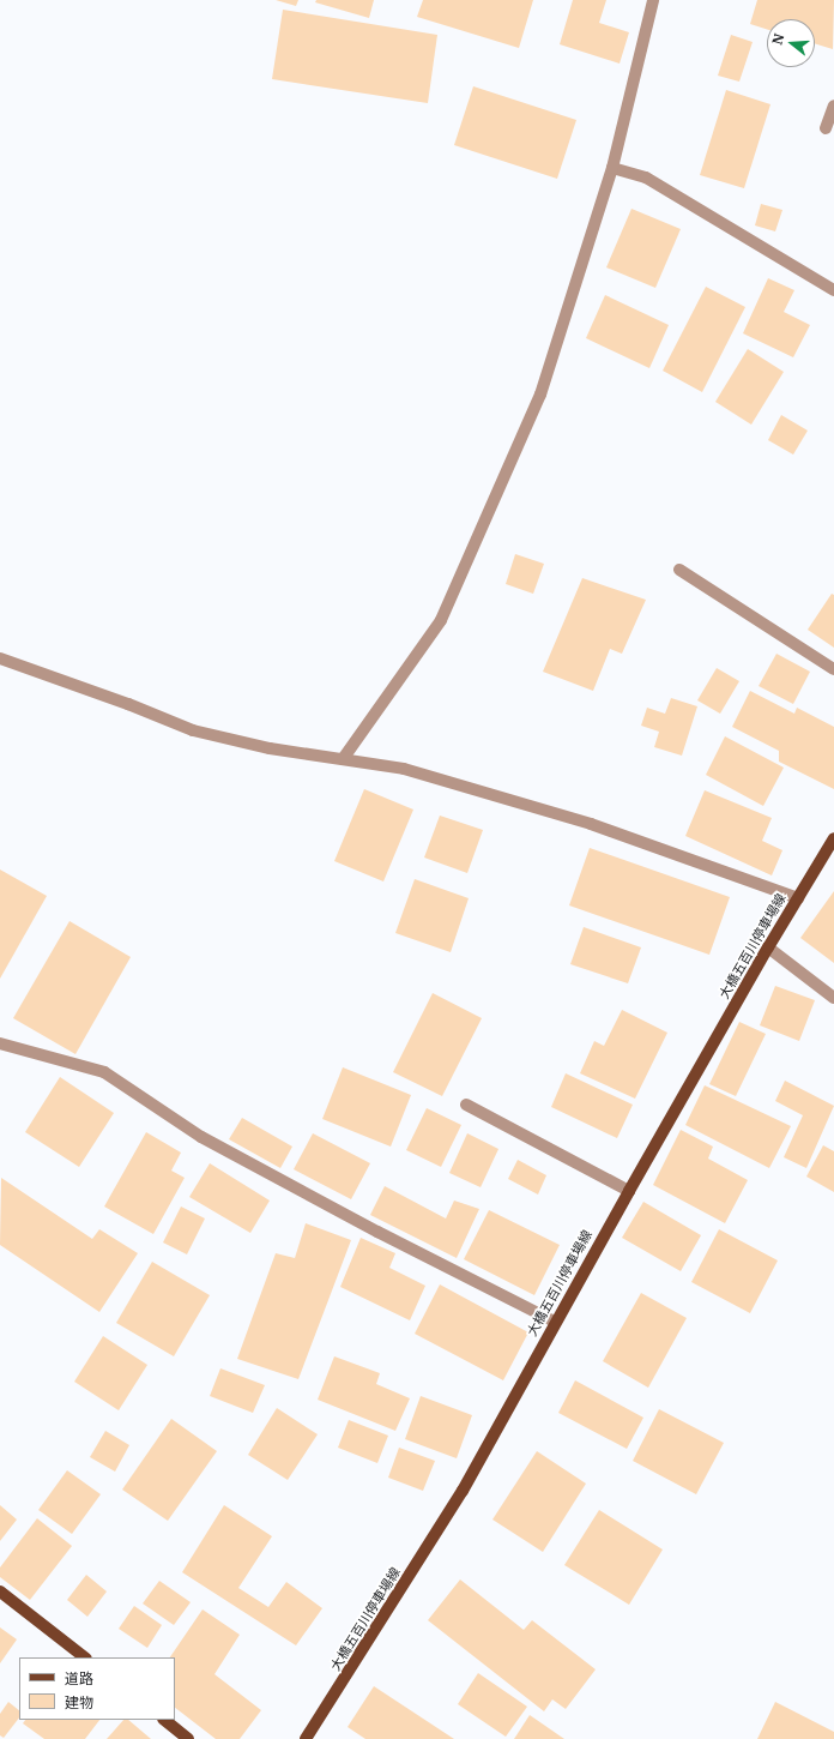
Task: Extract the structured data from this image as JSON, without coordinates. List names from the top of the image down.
{
  "streets": {
    "main road": ["大橋五百川停車場線"]
  },
  "legend": ["道路", "建物"],
  "north": "left"
}
